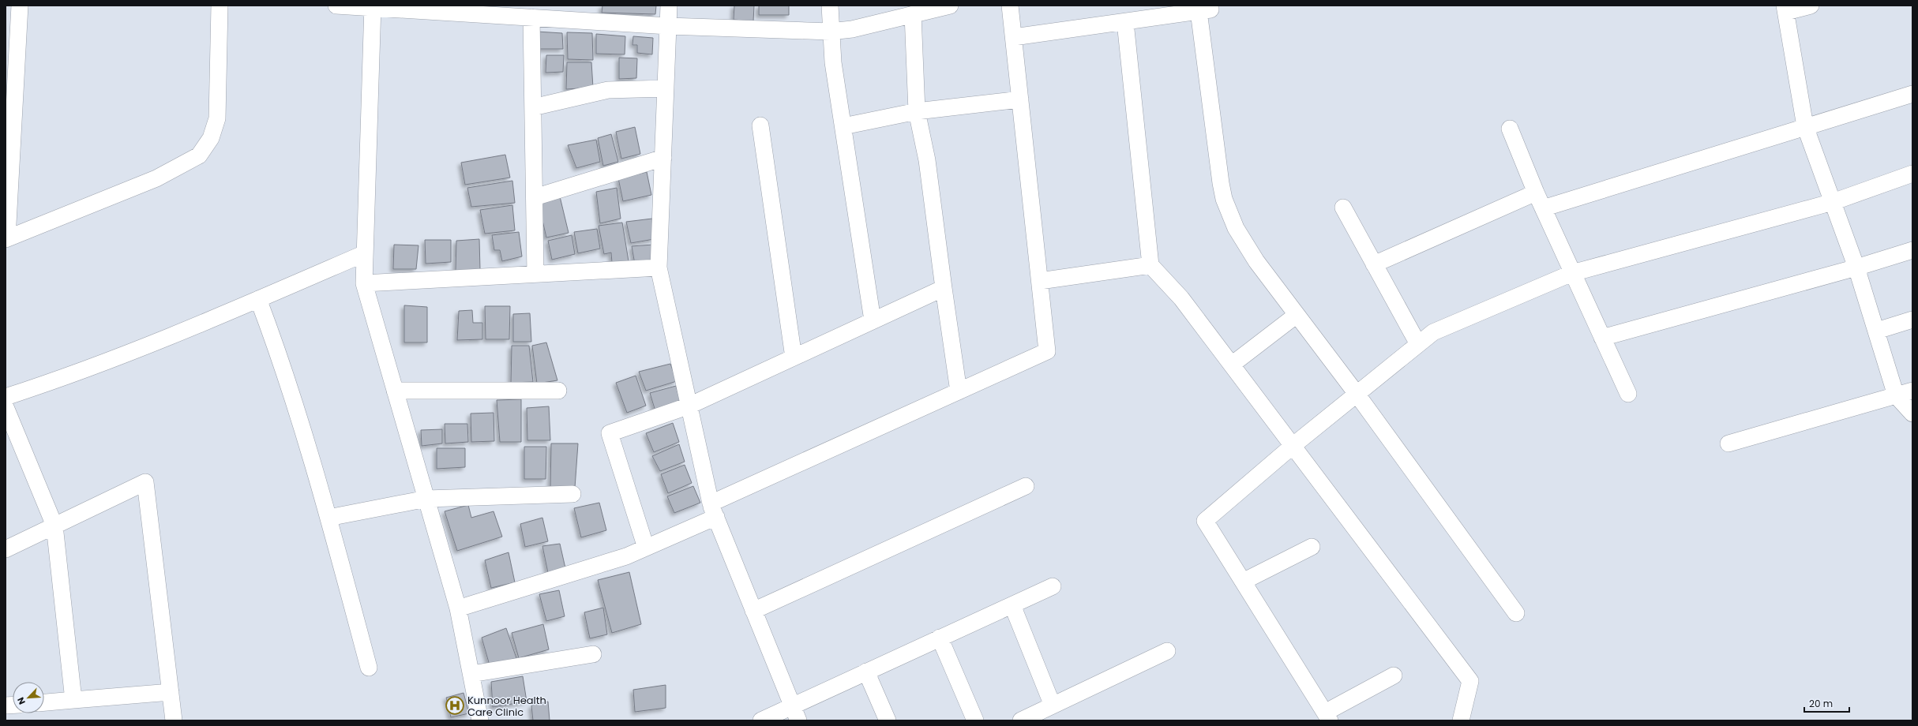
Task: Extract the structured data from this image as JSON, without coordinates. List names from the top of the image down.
{
  "places": {
    "hospital": ["Kunnoor Health Care Clinic"]
  },
  "scale_bar": "20 m",
  "north": "bottom left"
}
